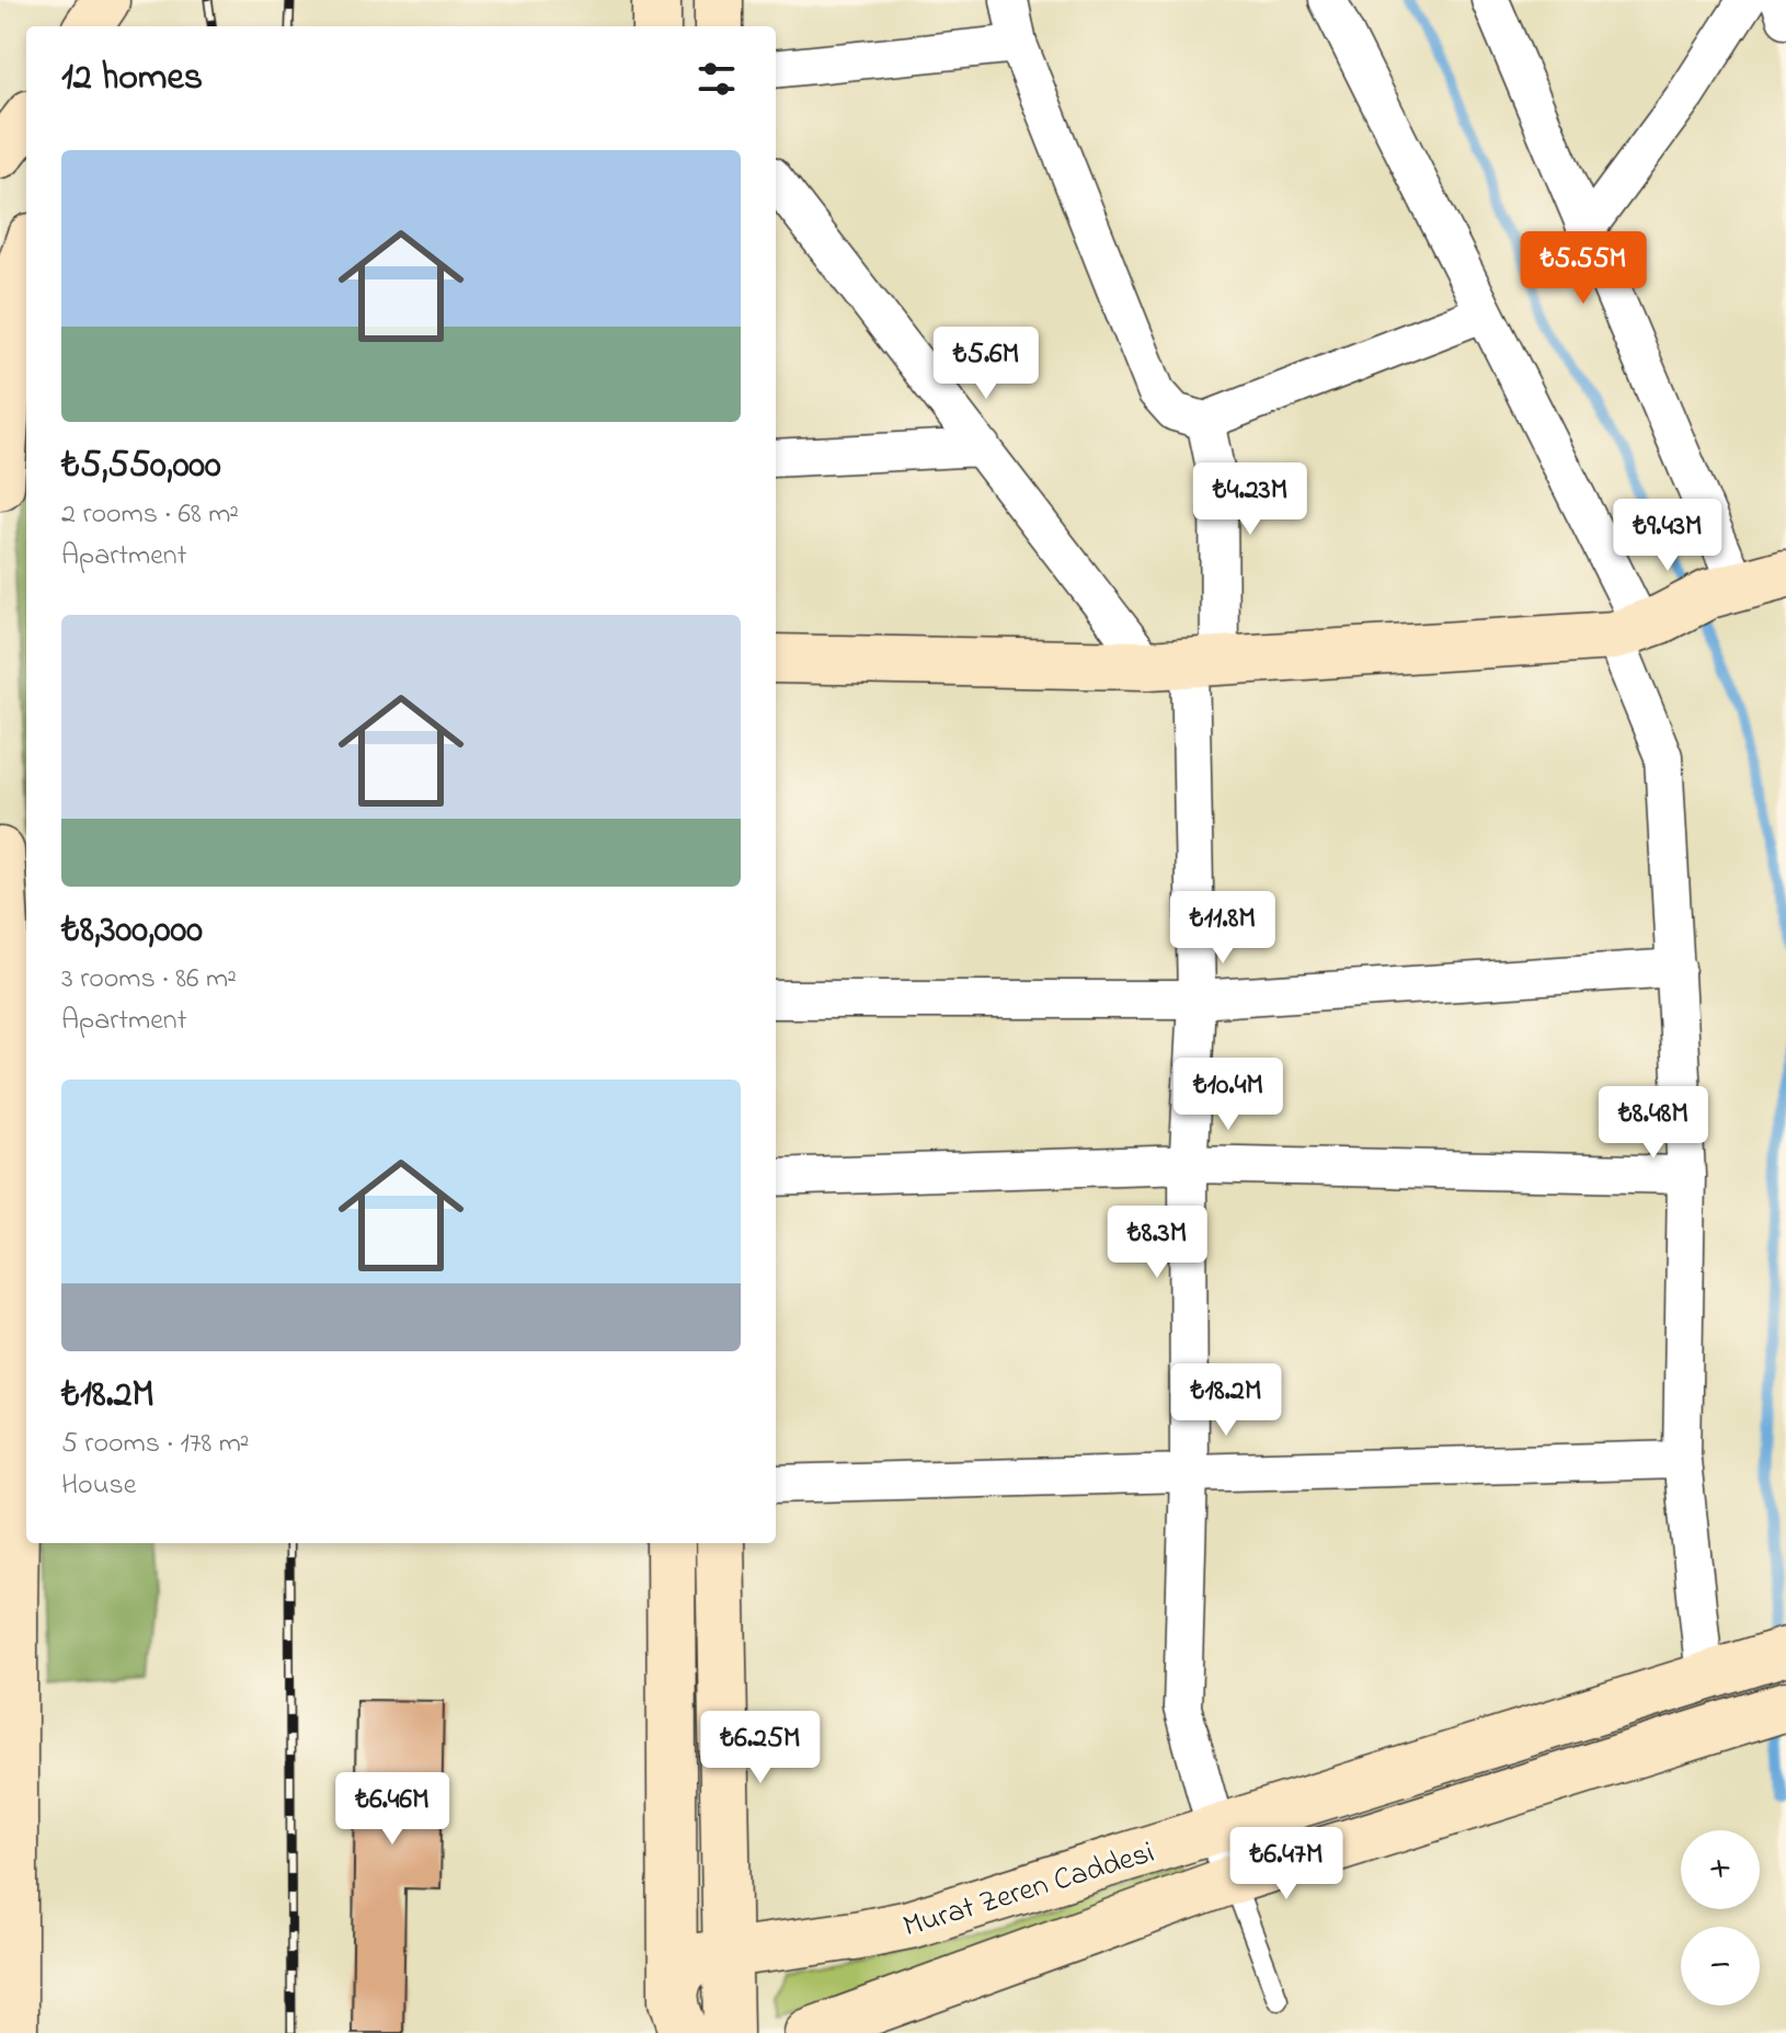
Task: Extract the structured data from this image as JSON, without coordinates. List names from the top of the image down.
{
  "streets": {
    "main road": ["Murat Zeren Caddesi"]
  },
  "page": {
    "heading": "12 homes",
    "list": [
      {
        "name": "₺5,550,000",
        "note": "2 rooms · 68 m² · Apartment"
      },
      {
        "name": "₺8,300,000",
        "note": "3 rooms · 86 m² · Apartment"
      },
      {
        "name": "₺18.2M",
        "note": "5 rooms · 178 m² · House"
      }
    ],
    "price": [
      "₺5.55M",
      "₺5.6M",
      "₺4.23M",
      "₺9.43M",
      "₺11.8M",
      "₺10.4M",
      "₺8.48M",
      "₺8.3M",
      "₺18.2M",
      "₺6.25M",
      "₺6.46M",
      "₺6.47M"
    ],
    "map_buttons": ["+", "−"]
  }
}
